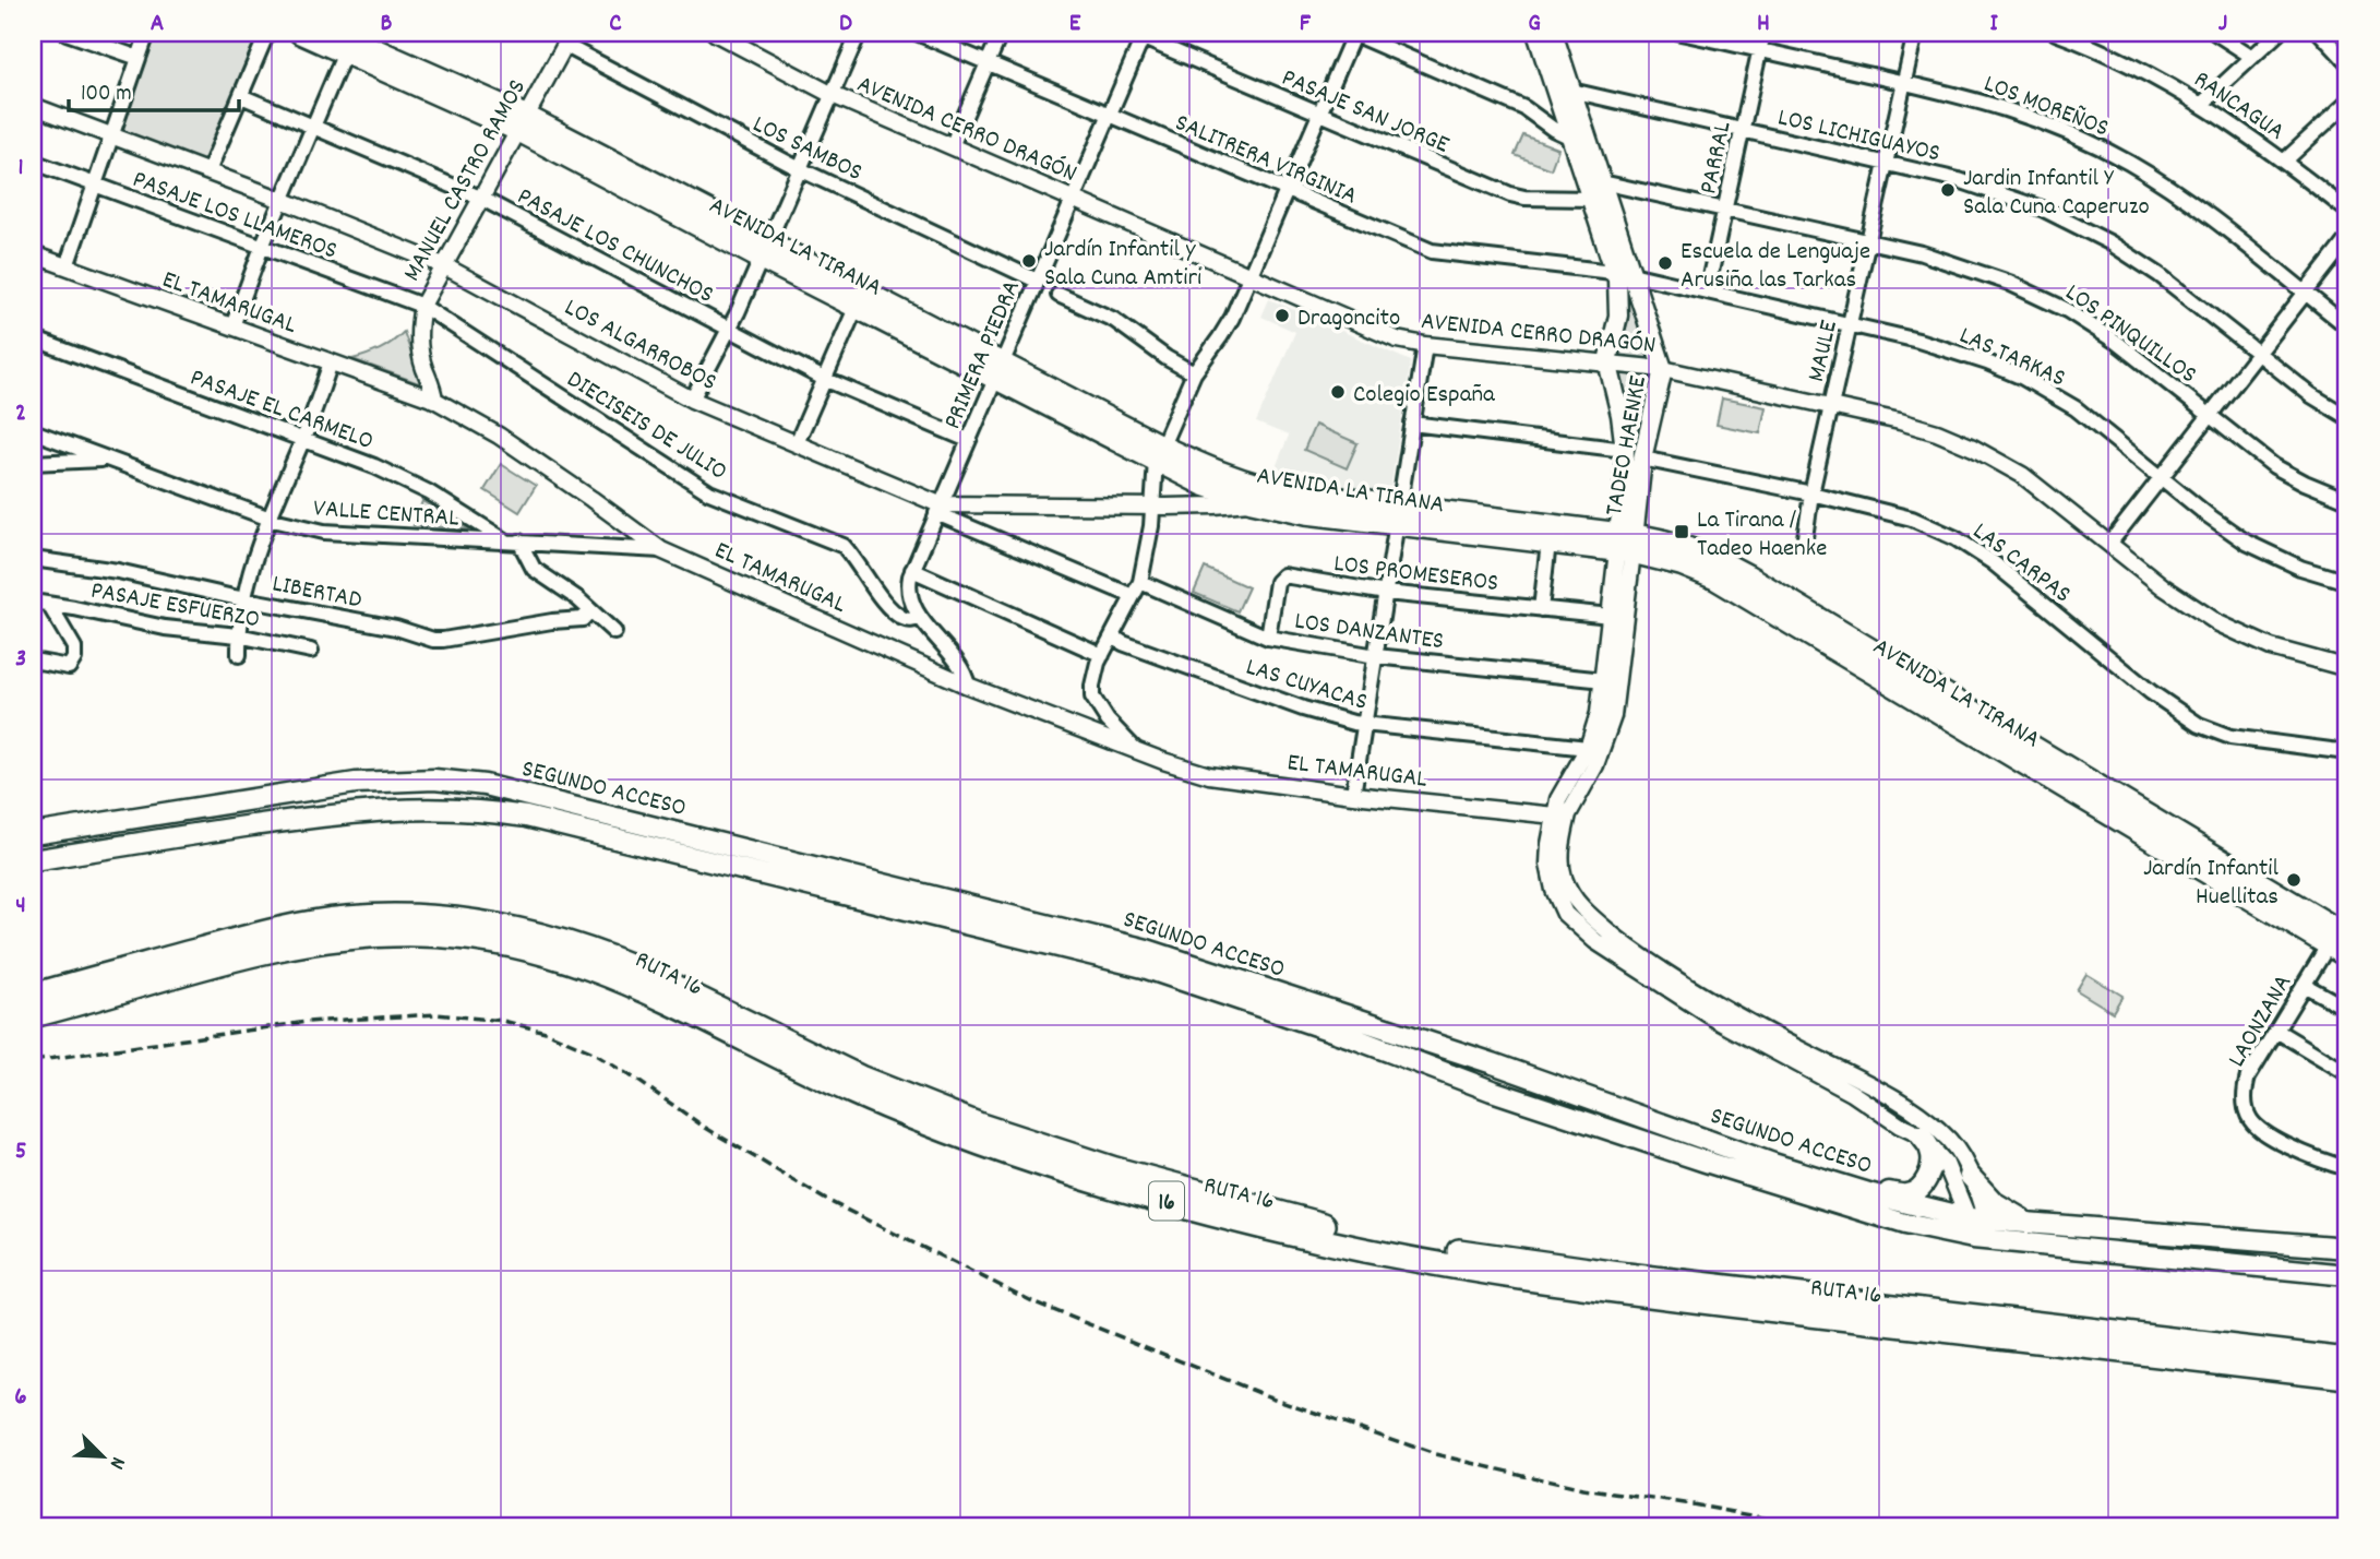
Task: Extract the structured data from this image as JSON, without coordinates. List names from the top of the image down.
{
  "streets": {
    "highway": ["AVENIDA LA TIRANA", "RUTA 16", "16"],
    "main road": ["TADEO HAENKE", "SEGUNDO ACCESO"],
    "street": [
      "LOS MOREÑOS",
      "RANCAGUA",
      "PASAJE SAN JORGE",
      "AVENIDA CERRO DRAGÓN",
      "LOS LICHIGUAYOS",
      "LOS SAMBOS",
      "SALITRERA VIRGINIA",
      "PARRAL",
      "MANUEL CASTRO RAMOS",
      "PASAJE LOS LLAMEROS",
      "PASAJE LOS CHUNCHOS",
      "EL TAMARUGAL",
      "LOS PINQUILLOS",
      "LOS ALGARROBOS",
      "MAULE",
      "PRIMERA PIEDRA",
      "LAS TARKAS",
      "PASAJE EL CARMELO",
      "DIECISEIS DE JULIO",
      "VALLE CENTRAL",
      "LAS CARPAS",
      "LOS PROMESEROS",
      "LIBERTAD",
      "PASAJE ESFUERZO",
      "LOS DANZANTES",
      "LAS CUYACAS",
      "LAONZANA"
    ]
  },
  "crossings": [
    ["LOS MOREÑOS", "PARRAL"],
    ["LOS MOREÑOS", "MAULE"],
    ["PASAJE SAN JORGE", "PRIMERA PIEDRA"],
    ["PASAJE SAN JORGE", "TADEO HAENKE"],
    ["AVENIDA CERRO DRAGÓN", "MAULE"],
    ["AVENIDA CERRO DRAGÓN", "PRIMERA PIEDRA"],
    ["AVENIDA CERRO DRAGÓN", "TADEO HAENKE"],
    ["LOS LICHIGUAYOS", "PARRAL"],
    ["LOS LICHIGUAYOS", "MAULE"],
    ["LOS LICHIGUAYOS", "TADEO HAENKE"],
    ["LOS SAMBOS", "MANUEL CASTRO RAMOS"],
    ["LOS SAMBOS", "PRIMERA PIEDRA"],
    ["SALITRERA VIRGINIA", "PRIMERA PIEDRA"],
    ["SALITRERA VIRGINIA", "LAS TARKAS"],
    ["SALITRERA VIRGINIA", "TADEO HAENKE"],
    ["PARRAL", "LOS PINQUILLOS"],
    ["PARRAL", "LAS TARKAS"],
    ["MANUEL CASTRO RAMOS", "PASAJE LOS LLAMEROS"],
    ["MANUEL CASTRO RAMOS", "PASAJE LOS CHUNCHOS"],
    ["MANUEL CASTRO RAMOS", "AVENIDA LA TIRANA"],
    ["MANUEL CASTRO RAMOS", "EL TAMARUGAL"],
    ["MANUEL CASTRO RAMOS", "LOS ALGARROBOS"],
    ["MANUEL CASTRO RAMOS", "DIECISEIS DE JULIO"],
    ["PASAJE LOS LLAMEROS", "DIECISEIS DE JULIO"],
    ["PASAJE LOS CHUNCHOS", "PRIMERA PIEDRA"],
    ["AVENIDA LA TIRANA", "LOS ALGARROBOS"],
    ["AVENIDA LA TIRANA", "PRIMERA PIEDRA"],
    ["AVENIDA LA TIRANA", "TADEO HAENKE"],
    ["AVENIDA LA TIRANA", "LAONZANA"],
    ["EL TAMARUGAL", "PRIMERA PIEDRA"],
    ["EL TAMARUGAL", "TADEO HAENKE"],
    ["EL TAMARUGAL", "VALLE CENTRAL"],
    ["LOS PINQUILLOS", "MAULE"],
    ["LOS PINQUILLOS", "TADEO HAENKE"],
    ["LOS ALGARROBOS", "PRIMERA PIEDRA"],
    ["MAULE", "LAS TARKAS"],
    ["MAULE", "LAS CARPAS"],
    ["PRIMERA PIEDRA", "DIECISEIS DE JULIO"],
    ["LAS TARKAS", "TADEO HAENKE"],
    ["PASAJE EL CARMELO", "VALLE CENTRAL"],
    ["TADEO HAENKE", "LAS CARPAS"],
    ["TADEO HAENKE", "LOS PROMESEROS"],
    ["TADEO HAENKE", "LOS DANZANTES"],
    ["TADEO HAENKE", "LAS CUYACAS"],
    ["LOS PROMESEROS", "LOS DANZANTES"]
  ],
  "places": {
    "other": [
      "Jardin Infantil Y Sala Cuna Caperuzo",
      "Jardín Infantil y Sala Cuna Amtiri",
      "Escuela de Lenguaje Arusiña las Tarkas",
      "Dragoncito",
      "Colegio España",
      "Jardín Infantil Huellitas"
    ],
    "transit": ["La Tirana / Tadeo Haenke"]
  },
  "scale_bar": "100 m",
  "north": "bottom right",
  "grid": {
    "columns": [
      "A",
      "B",
      "C",
      "D",
      "E",
      "F",
      "G",
      "H",
      "I",
      "J"
    ],
    "rows": [
      "1",
      "2",
      "3",
      "4",
      "5",
      "6"
    ]
  }
}
